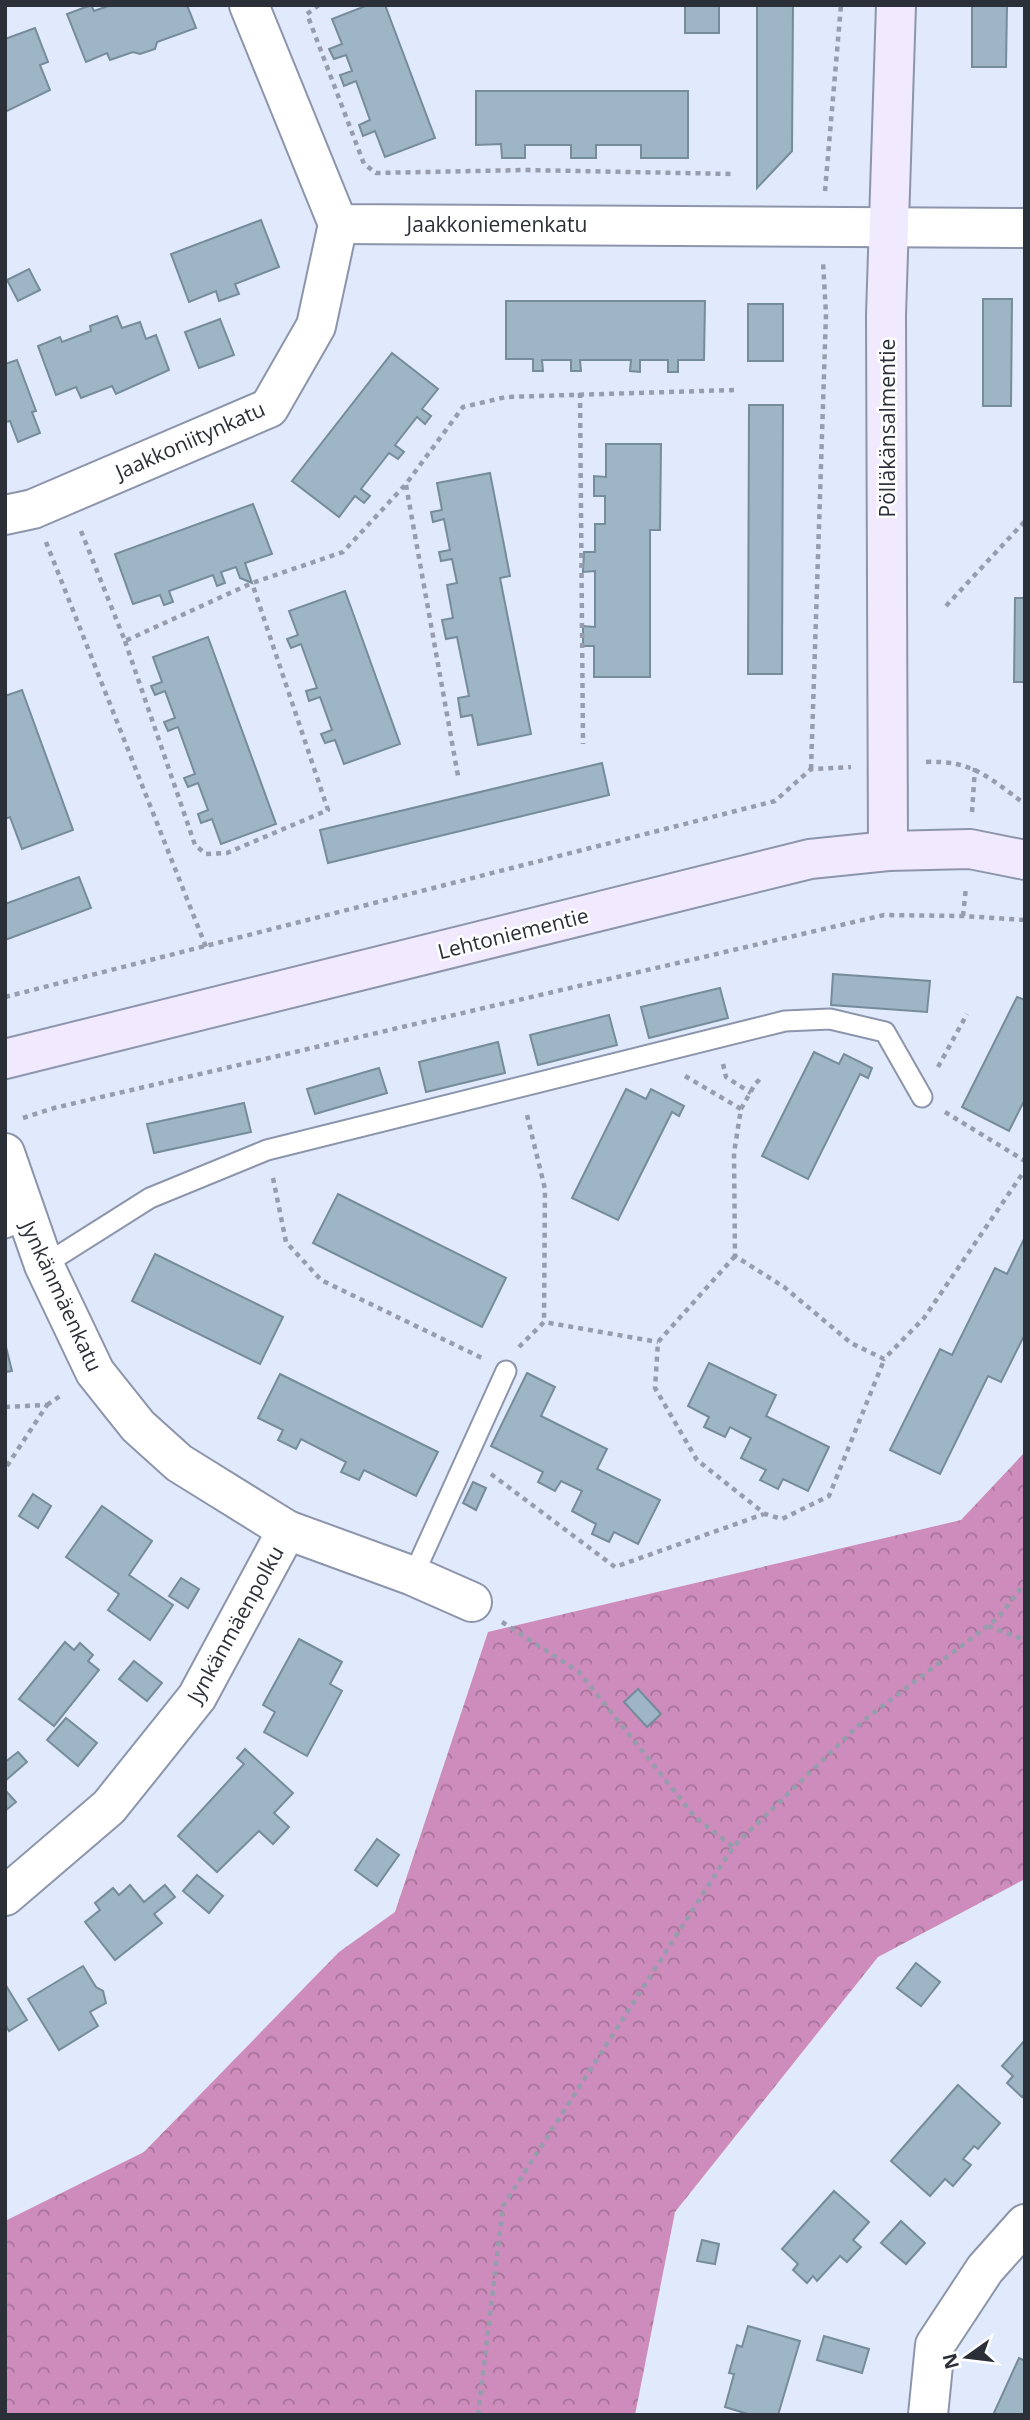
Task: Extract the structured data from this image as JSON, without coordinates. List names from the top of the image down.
{
  "streets": {
    "main road": ["Pölläkänsalmentie", "Lehtoniementie"],
    "street": [
      "Jaakkoniemenkatu",
      "Jaakkoniitynkatu",
      "Jynkänmäenkatu",
      "Jynkänmäenpolku"
    ]
  },
  "crossings": [
    ["Jaakkoniemenkatu", "Pölläkänsalmentie"],
    ["Jaakkoniemenkatu", "Jaakkoniitynkatu"],
    ["Pölläkänsalmentie", "Lehtoniementie"],
    ["Jynkänmäenkatu", "Jynkänmäenpolku"]
  ],
  "north": "left"
}
